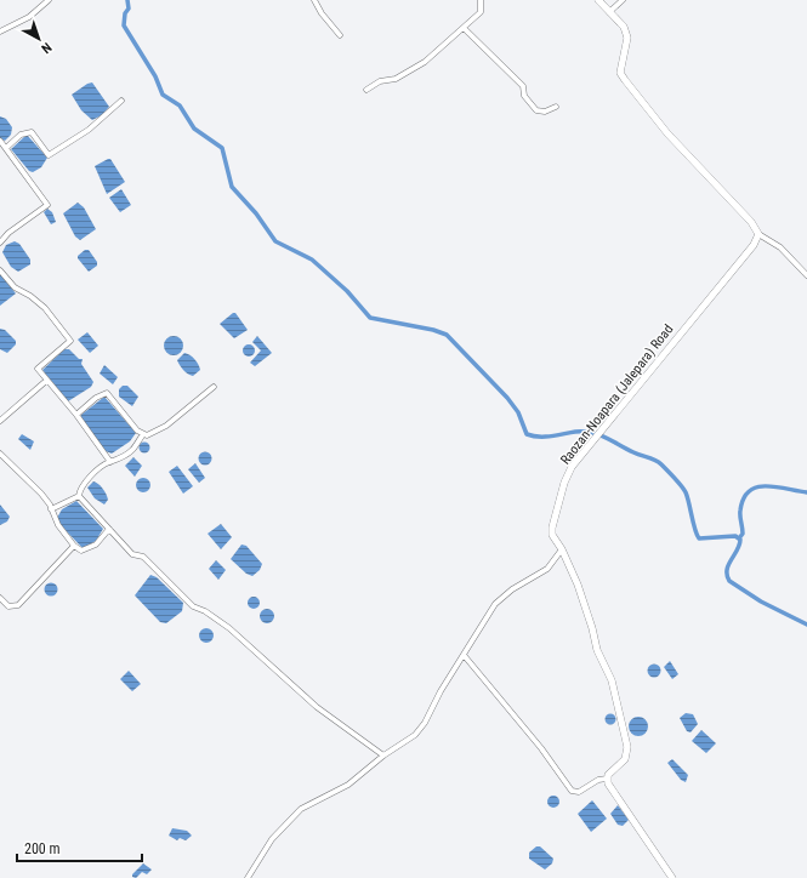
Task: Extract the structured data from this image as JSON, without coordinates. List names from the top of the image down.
{
  "streets": {
    "main road": ["Raozan-Noapara (Jalepara) Road"]
  },
  "scale_bar": "200 m",
  "north": "bottom right"
}
